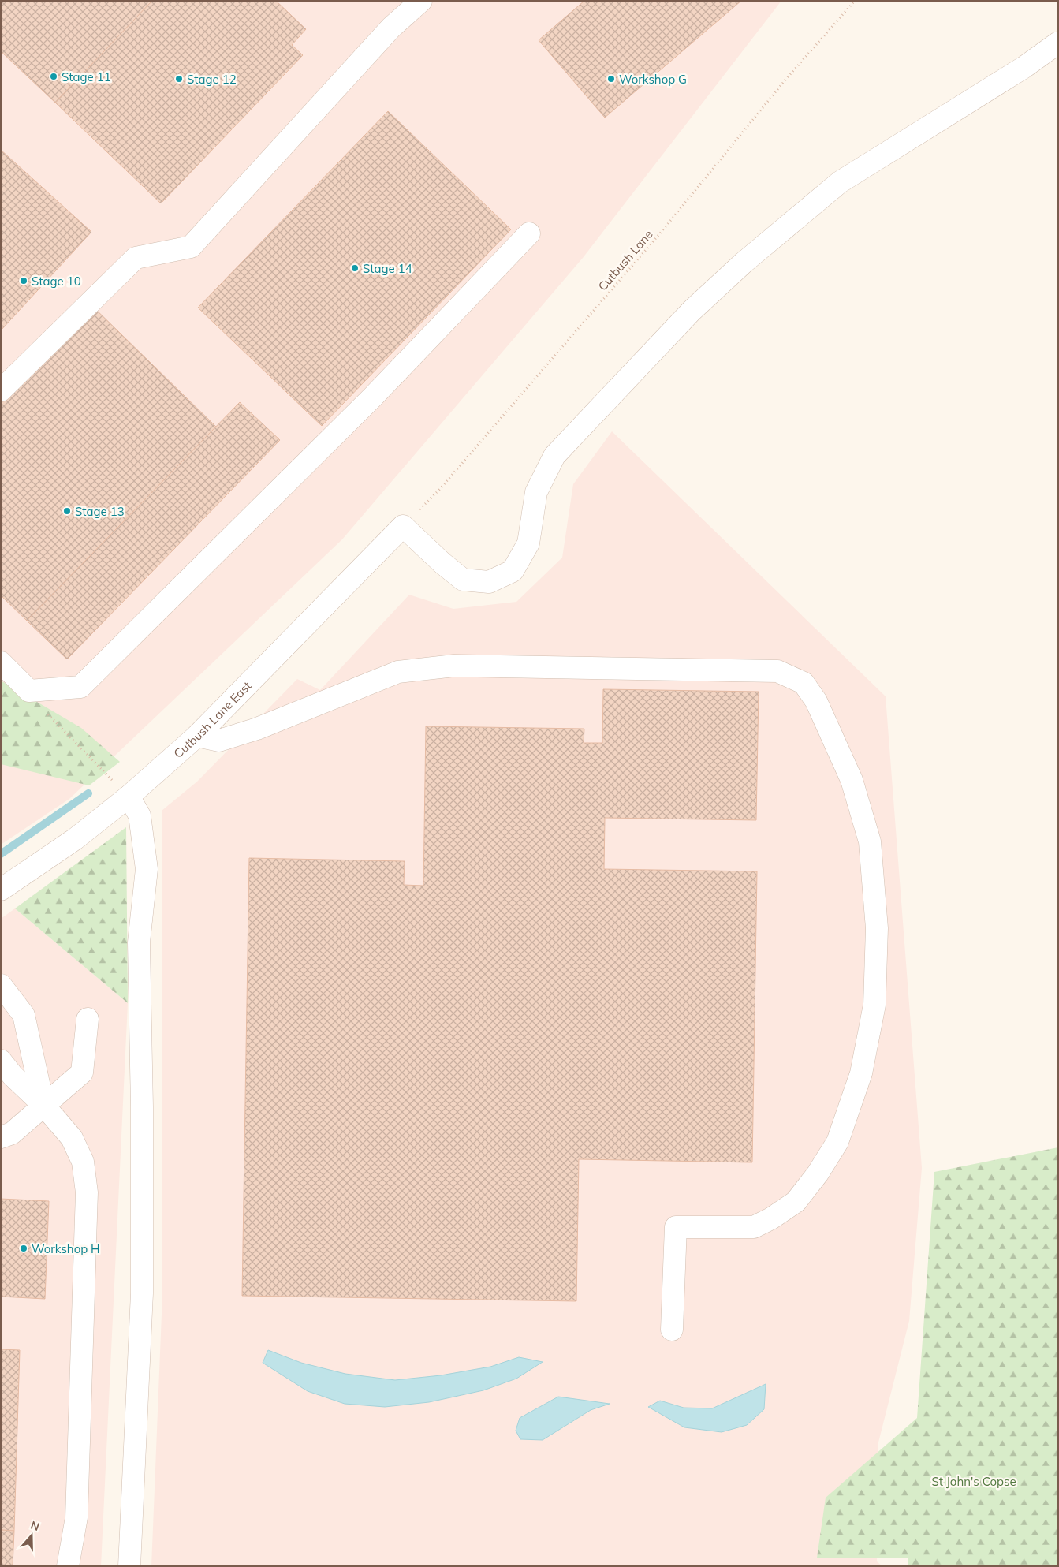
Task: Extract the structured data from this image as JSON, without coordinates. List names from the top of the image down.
{
  "streets": {
    "street": ["Cutbush Lane East"],
    "path": ["Cutbush Lane"]
  },
  "crossings": [
    ["Cutbush Lane", "Cutbush Lane East"]
  ],
  "parks": ["St John's Copse"],
  "places": [
    "Stage 11",
    "Stage 12",
    "Workshop G",
    "Stage 14",
    "Stage 10",
    "Stage 13",
    "Workshop H"
  ],
  "north": "top"
}
